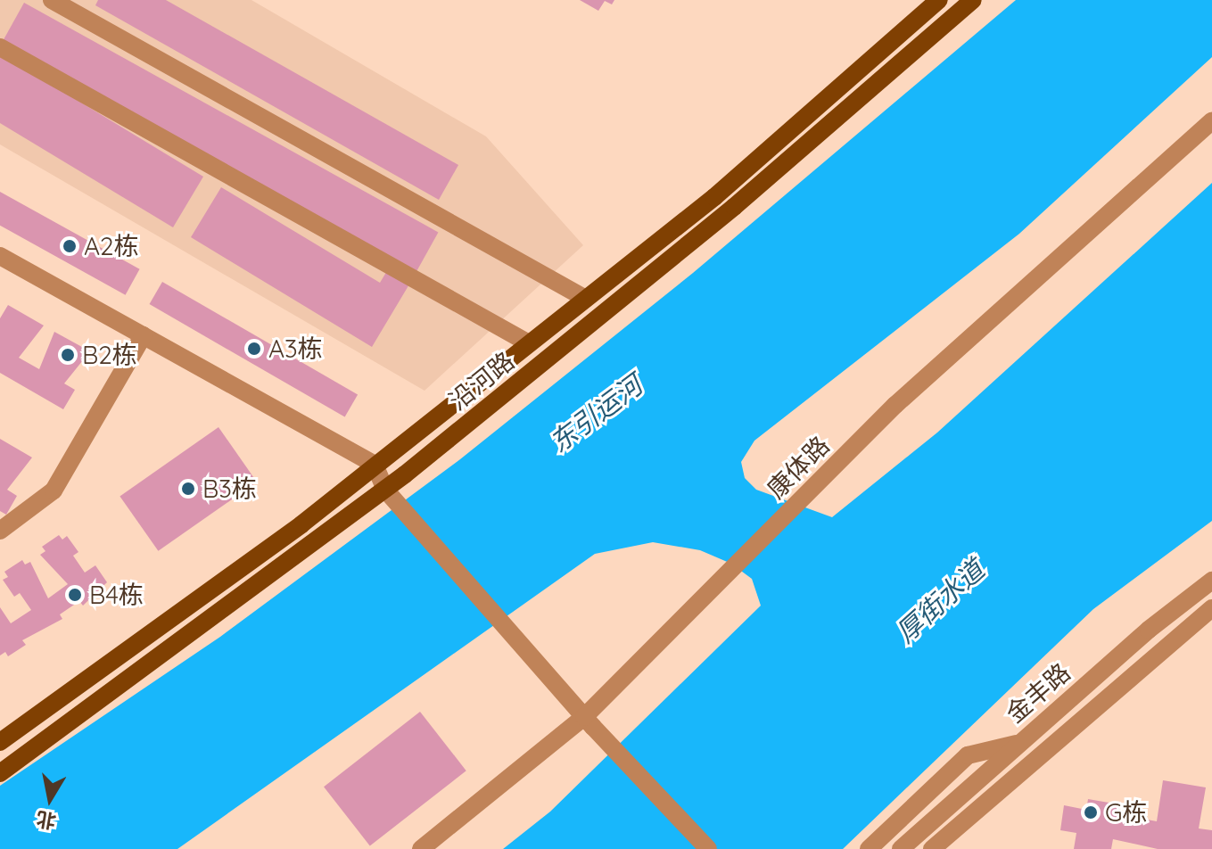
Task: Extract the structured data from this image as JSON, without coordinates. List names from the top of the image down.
{
  "streets": {
    "main road": ["沿河路"],
    "street": ["康体路", "金丰路"]
  },
  "water": ["东引运河", "厚街水道"],
  "places": [
    "A2栋",
    "A3栋",
    "B2栋",
    "B3栋",
    "B4栋",
    "G栋"
  ],
  "north": "bottom"
}
